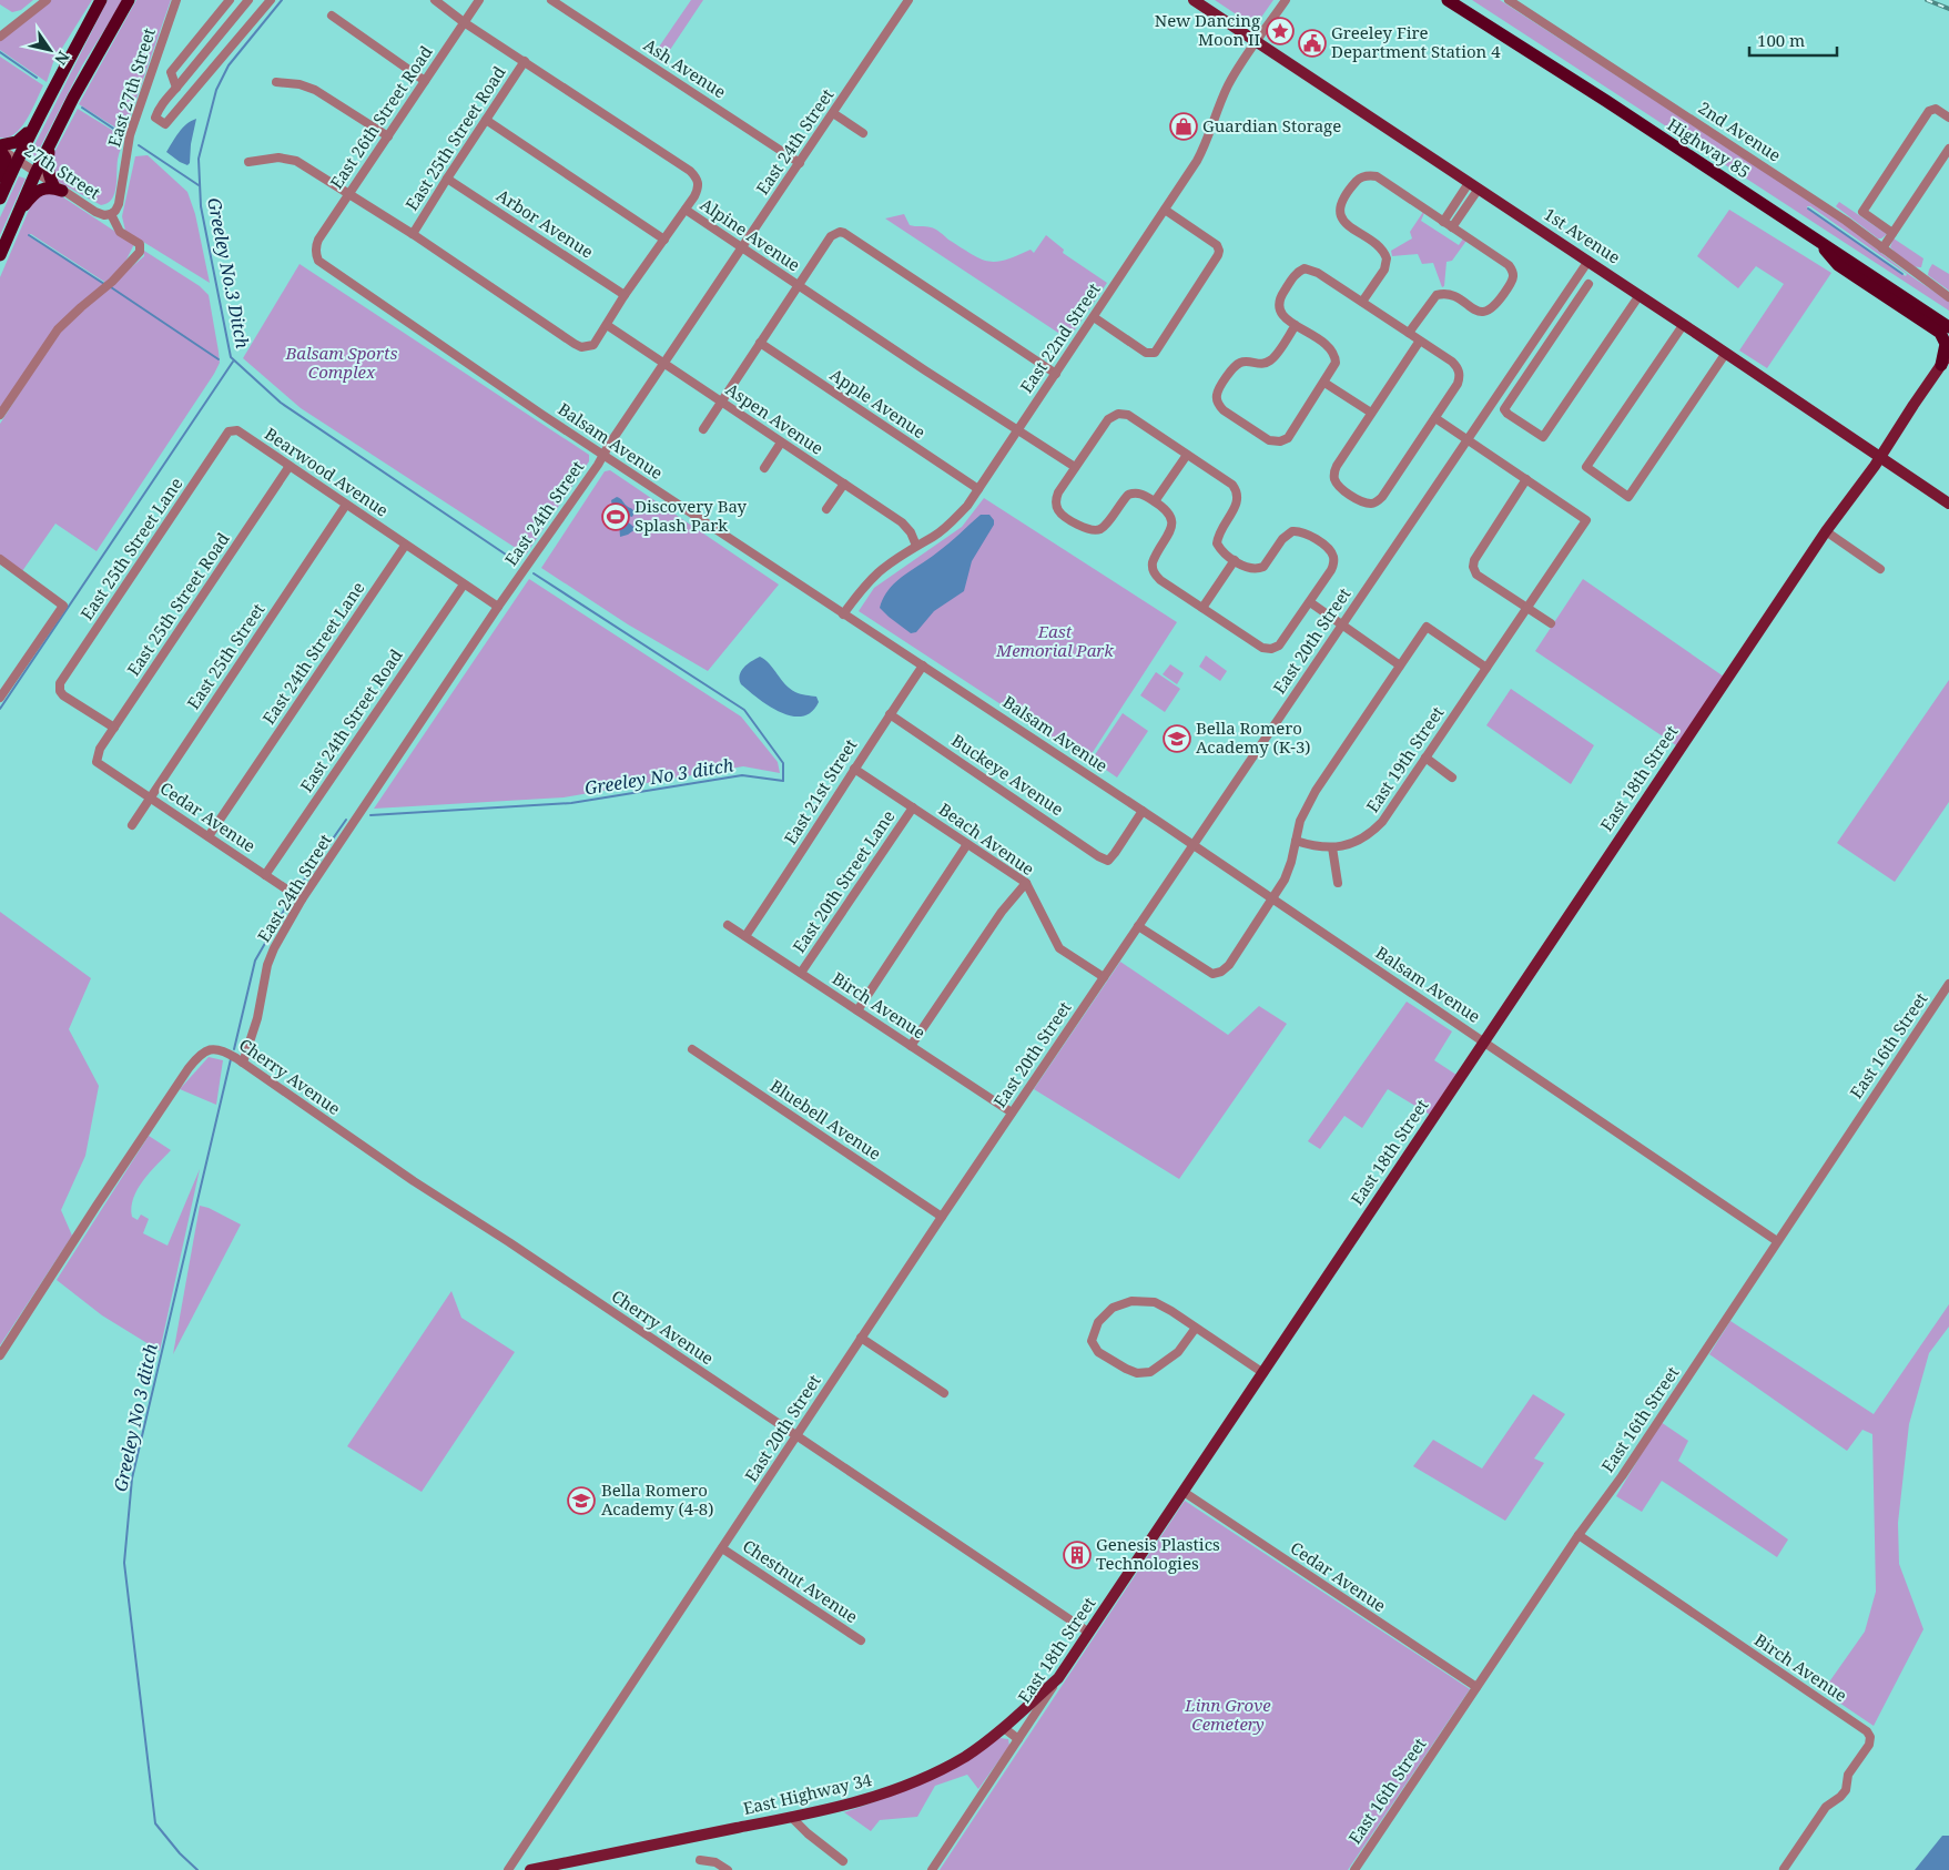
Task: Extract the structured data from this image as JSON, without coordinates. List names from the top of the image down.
{
  "streets": {
    "highway": ["Highway 85"],
    "main road": ["1st Avenue", "East 18th Street", "East Highway 34"],
    "street": [
      "Ash Avenue",
      "East 27th Street",
      "East 26th Street Road",
      "2nd Avenue",
      "East 25th Street Road",
      "East 24th Street",
      "27th Street",
      "Arbor Avenue",
      "Alpine Avenue",
      "East 22nd Street",
      "Apple Avenue",
      "Aspen Avenue",
      "Balsam Avenue",
      "Bearwood Avenue",
      "East 25th Street Lane",
      "East 20th Street",
      "East 24th Street Lane",
      "East 25th Street",
      "East 24th Street Road",
      "East 19th Street",
      "Buckeye Avenue",
      "East 21st Street",
      "Cedar Avenue",
      "Beach Avenue",
      "East 20th Street Lane",
      "Birch Avenue",
      "East 16th Street",
      "Cherry Avenue",
      "Bluebell Avenue",
      "Chestnut Avenue"
    ]
  },
  "crossings": [
    ["Ash Avenue", "East 24th Street"],
    ["East 27th Street", "27th Street"],
    ["East 26th Street Road", "Alpine Avenue"],
    ["East 26th Street Road", "Balsam Avenue"],
    ["East 25th Street Road", "Arbor Avenue"],
    ["East 25th Street Road", "Alpine Avenue"],
    ["East 25th Street Road", "Bearwood Avenue"],
    ["East 25th Street Road", "East 25th Street Lane"],
    ["East 25th Street Road", "Cedar Avenue"],
    ["East 24th Street", "Alpine Avenue"],
    ["East 24th Street", "Aspen Avenue"],
    ["East 24th Street", "Balsam Avenue"],
    ["East 24th Street", "Cedar Avenue"],
    ["East 24th Street", "Cherry Avenue"],
    ["Alpine Avenue", "East 22nd Street"],
    ["1st Avenue", "East 22nd Street"],
    ["1st Avenue", "East 20th Street"],
    ["1st Avenue", "East 18th Street"],
    ["East 22nd Street", "Apple Avenue"],
    ["East 22nd Street", "Aspen Avenue"],
    ["East 22nd Street", "Balsam Avenue"],
    ["Balsam Avenue", "East 20th Street"],
    ["Balsam Avenue", "Buckeye Avenue"],
    ["Balsam Avenue", "East 18th Street"],
    ["Balsam Avenue", "East 21st Street"],
    ["Balsam Avenue", "East 16th Street"],
    ["Bearwood Avenue", "East 25th Street Lane"],
    ["Bearwood Avenue", "East 24th Street Lane"],
    ["Bearwood Avenue", "East 25th Street"],
    ["East 20th Street", "Beach Avenue"],
    ["East 20th Street", "Birch Avenue"],
    ["East 20th Street", "Cherry Avenue"],
    ["East 20th Street", "Bluebell Avenue"],
    ["East 20th Street", "Chestnut Avenue"],
    ["East 24th Street Lane", "Cedar Avenue"],
    ["East 25th Street", "Cedar Avenue"],
    ["East 24th Street Road", "Cedar Avenue"],
    ["Buckeye Avenue", "East 21st Street"],
    ["East 18th Street", "Cedar Avenue"],
    ["East 18th Street", "Cherry Avenue"],
    ["East 18th Street", "East Highway 34"],
    ["East 21st Street", "Beach Avenue"],
    ["East 21st Street", "Birch Avenue"],
    ["Cedar Avenue", "East 16th Street"],
    ["Beach Avenue", "East 20th Street Lane"],
    ["East 20th Street Lane", "Birch Avenue"],
    ["Birch Avenue", "East 16th Street"]
  ],
  "water": ["Greeley No.3 Ditch", "Greeley No 3 ditch"],
  "parks": ["Balsam Sports Complex", "East Memorial Park", "Linn Grove Cemetery"],
  "places": {
    "place": ["New Dancing Moon II"],
    "public building": ["Greeley Fire Department Station 4"],
    "shop": ["Guardian Storage"],
    "sports": ["Discovery Bay Splash Park"],
    "school or university": ["Bella Romero Academy (K-3)", "Bella Romero Academy (4-8)"],
    "building": ["Genesis Plastics Technologies"]
  },
  "scale_bar": "100 m",
  "north": "bottom right"
}
